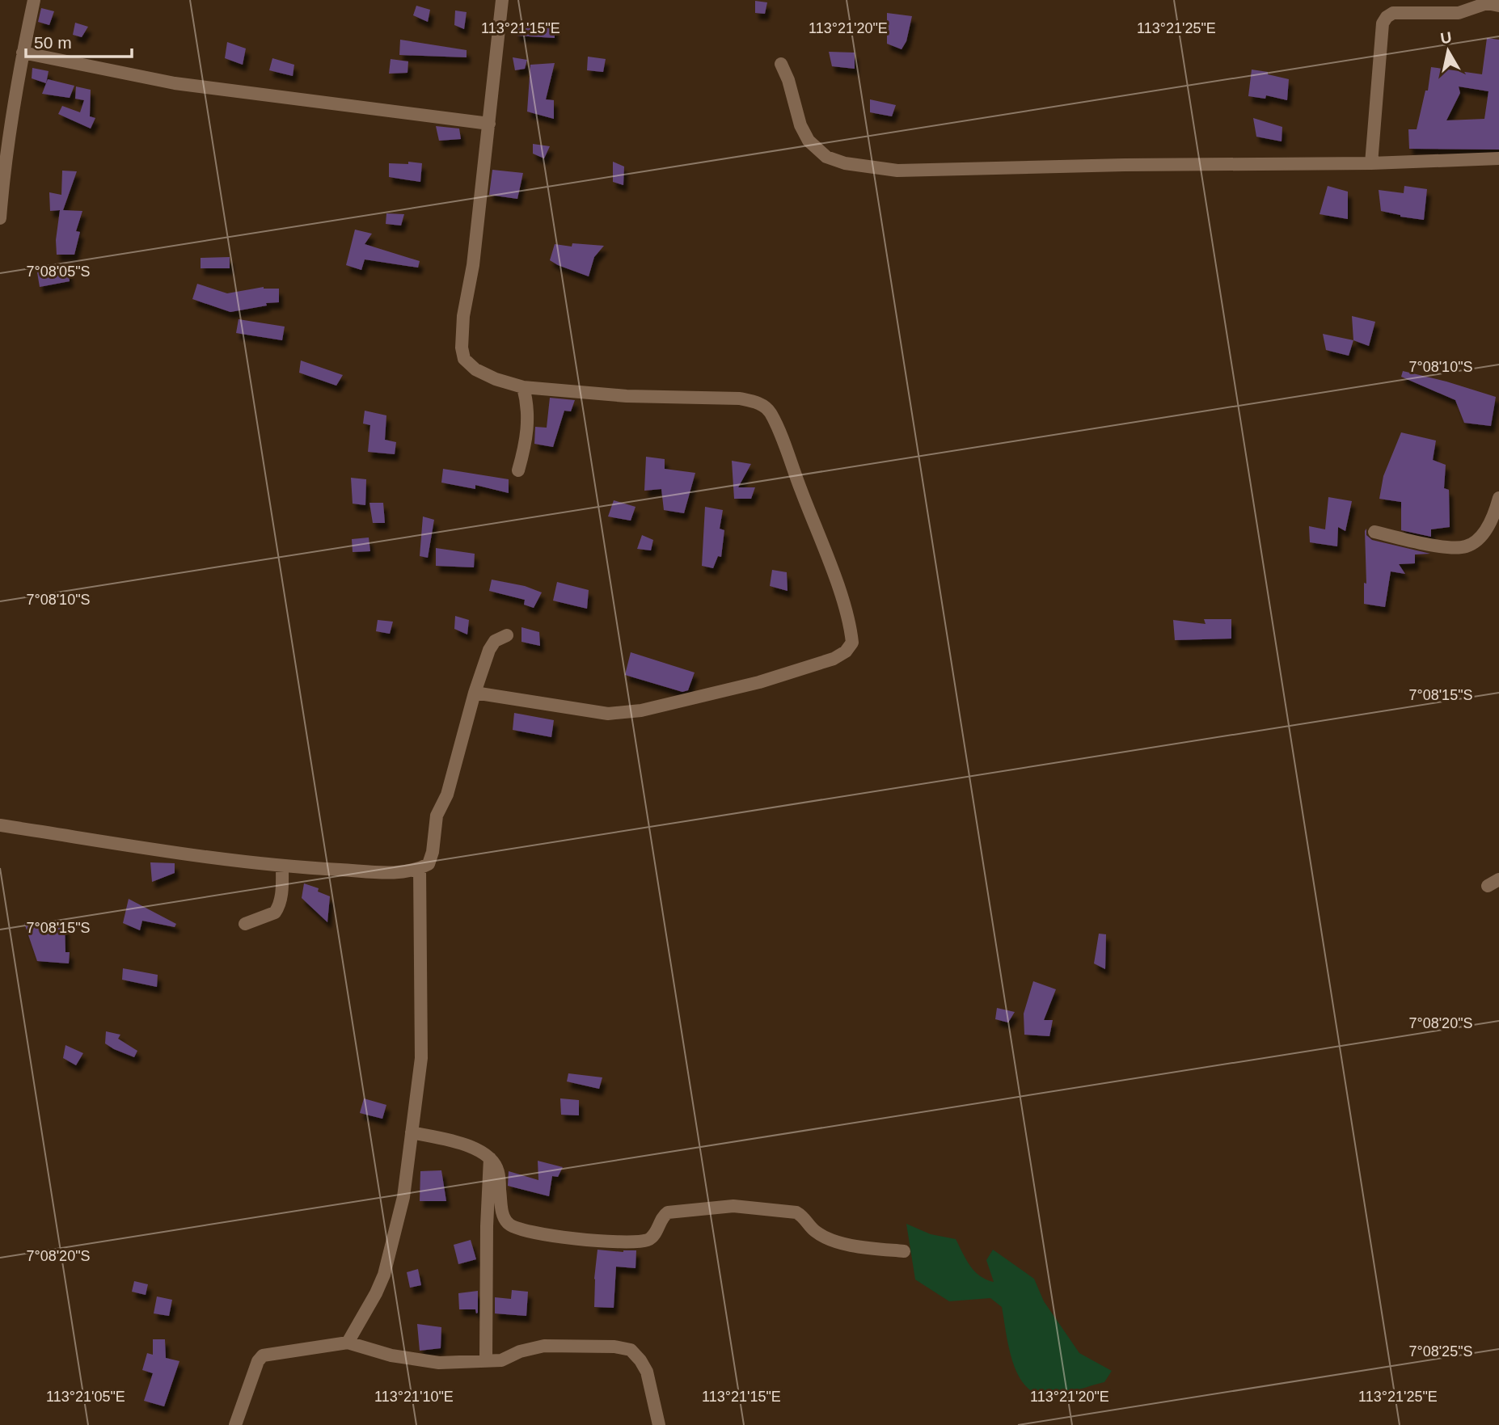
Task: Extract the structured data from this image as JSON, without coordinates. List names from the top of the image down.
{
  "scale_bar": "50 m",
  "north": "top",
  "coordinates": [
    "113°21'15\"E",
    "113°21'20\"E",
    "113°21'25\"E",
    "7°08'05\"S",
    "7°08'10\"S",
    "7°08'15\"S",
    "7°08'20\"S",
    "7°08'25\"S",
    "113°21'05\"E",
    "113°21'10\"E"
  ]
}
